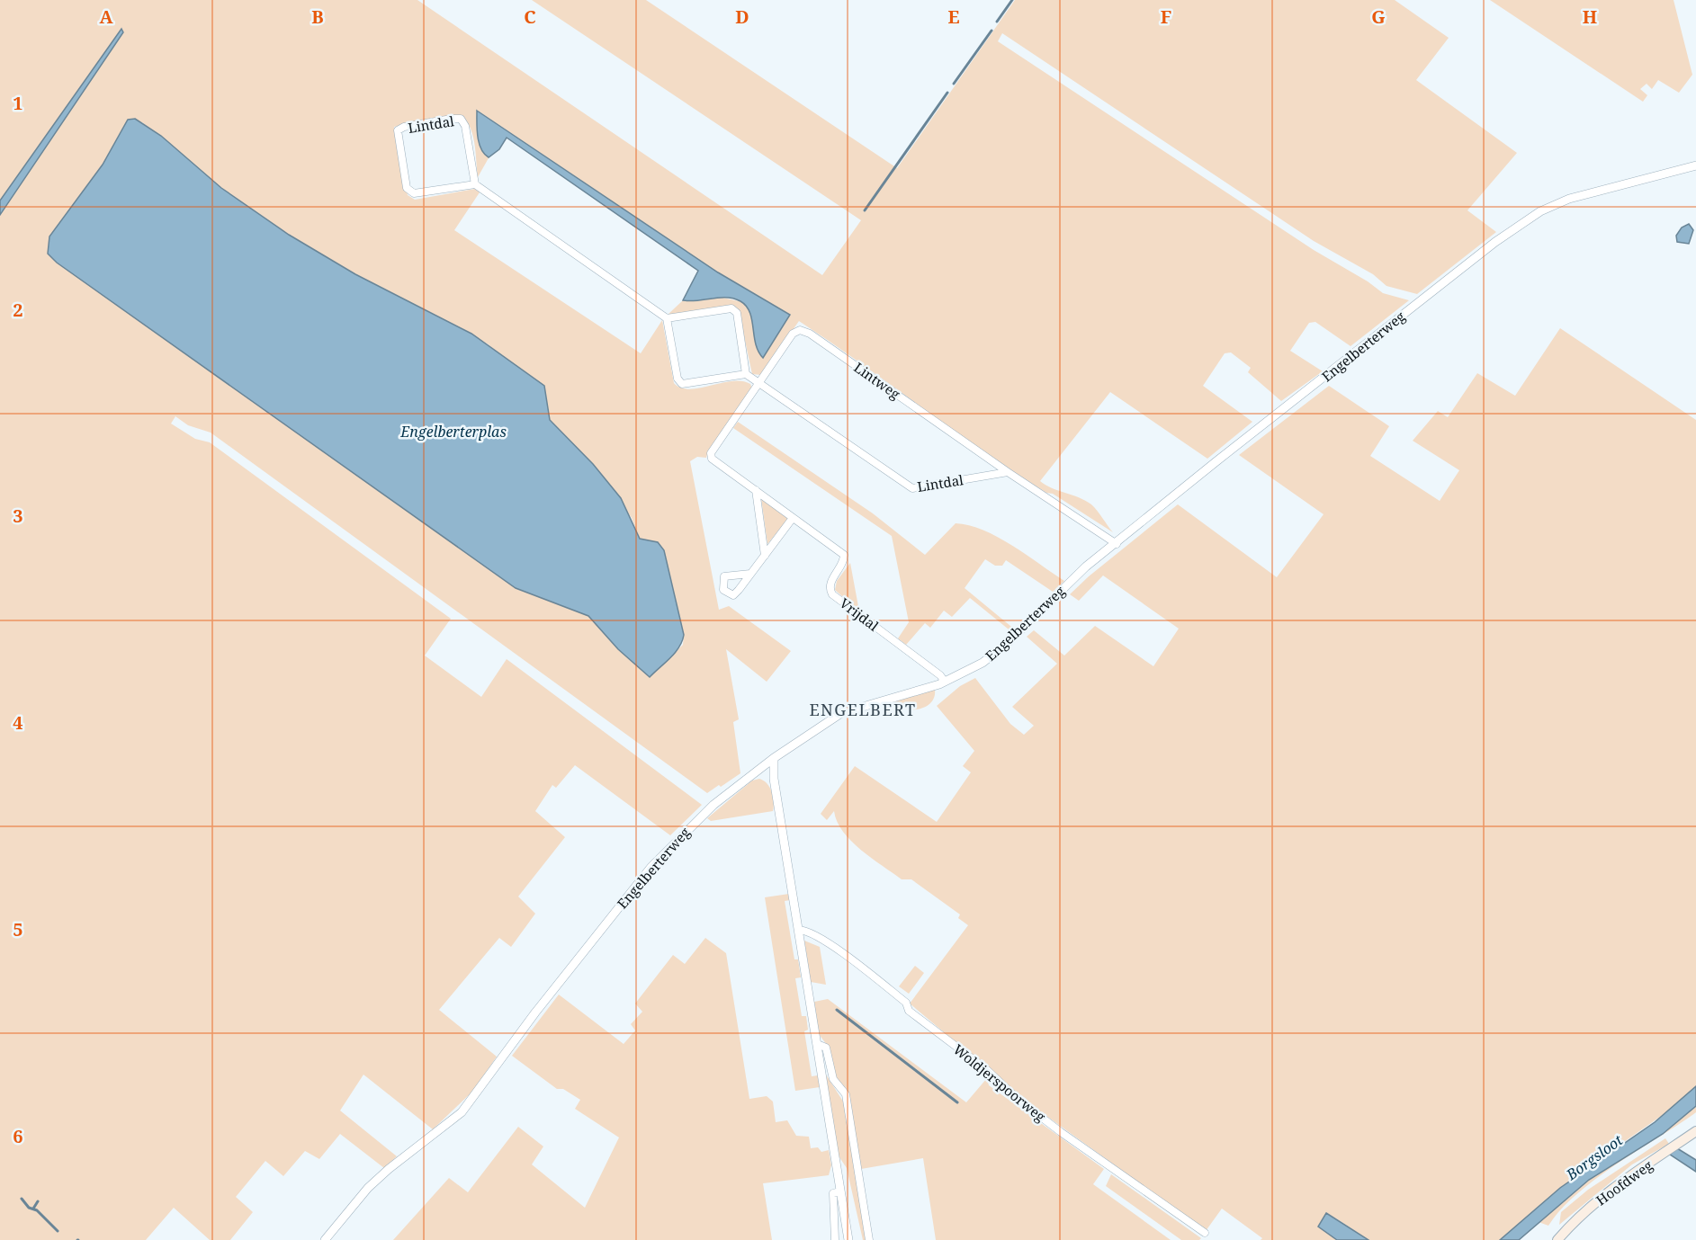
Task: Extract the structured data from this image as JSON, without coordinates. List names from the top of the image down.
{
  "streets": {
    "main road": ["Hoofdweg"],
    "street": [
      "Lintdal",
      "Engelberterweg",
      "Lintweg",
      "Vrijdal",
      "Woldjerspoorweg"
    ]
  },
  "crossings": [
    ["Lintdal", "Lintweg"],
    ["Lintdal", "Vrijdal"],
    ["Engelberterweg", "Vrijdal"],
    ["Lintweg", "Vrijdal"]
  ],
  "districts": ["ENGELBERT"],
  "water": ["Engelberterplas", "Borgsloot"],
  "grid": {
    "columns": [
      "A",
      "B",
      "C",
      "D",
      "E",
      "F",
      "G",
      "H"
    ],
    "rows": [
      "1",
      "2",
      "3",
      "4",
      "5",
      "6"
    ]
  }
}
